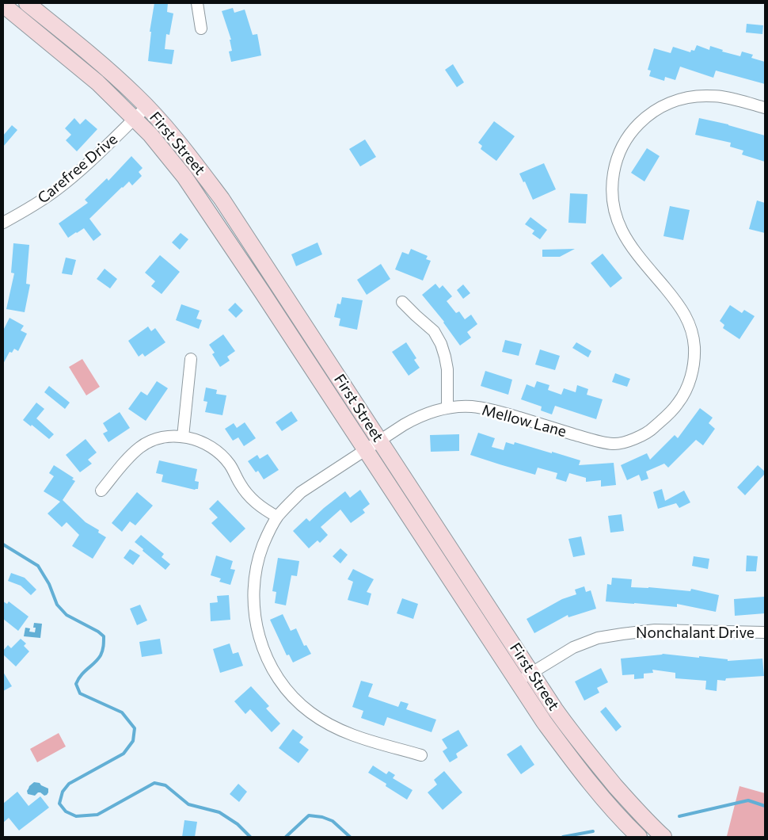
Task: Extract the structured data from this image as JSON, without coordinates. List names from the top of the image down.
{
  "streets": {
    "main road": ["First Street"],
    "street": ["Carefree Drive", "Mellow Lane", "Nonchalant Drive"]
  },
  "crossings": [
    ["First Street", "Carefree Drive"],
    ["First Street", "Mellow Lane"],
    ["First Street", "Nonchalant Drive"]
  ]
}
